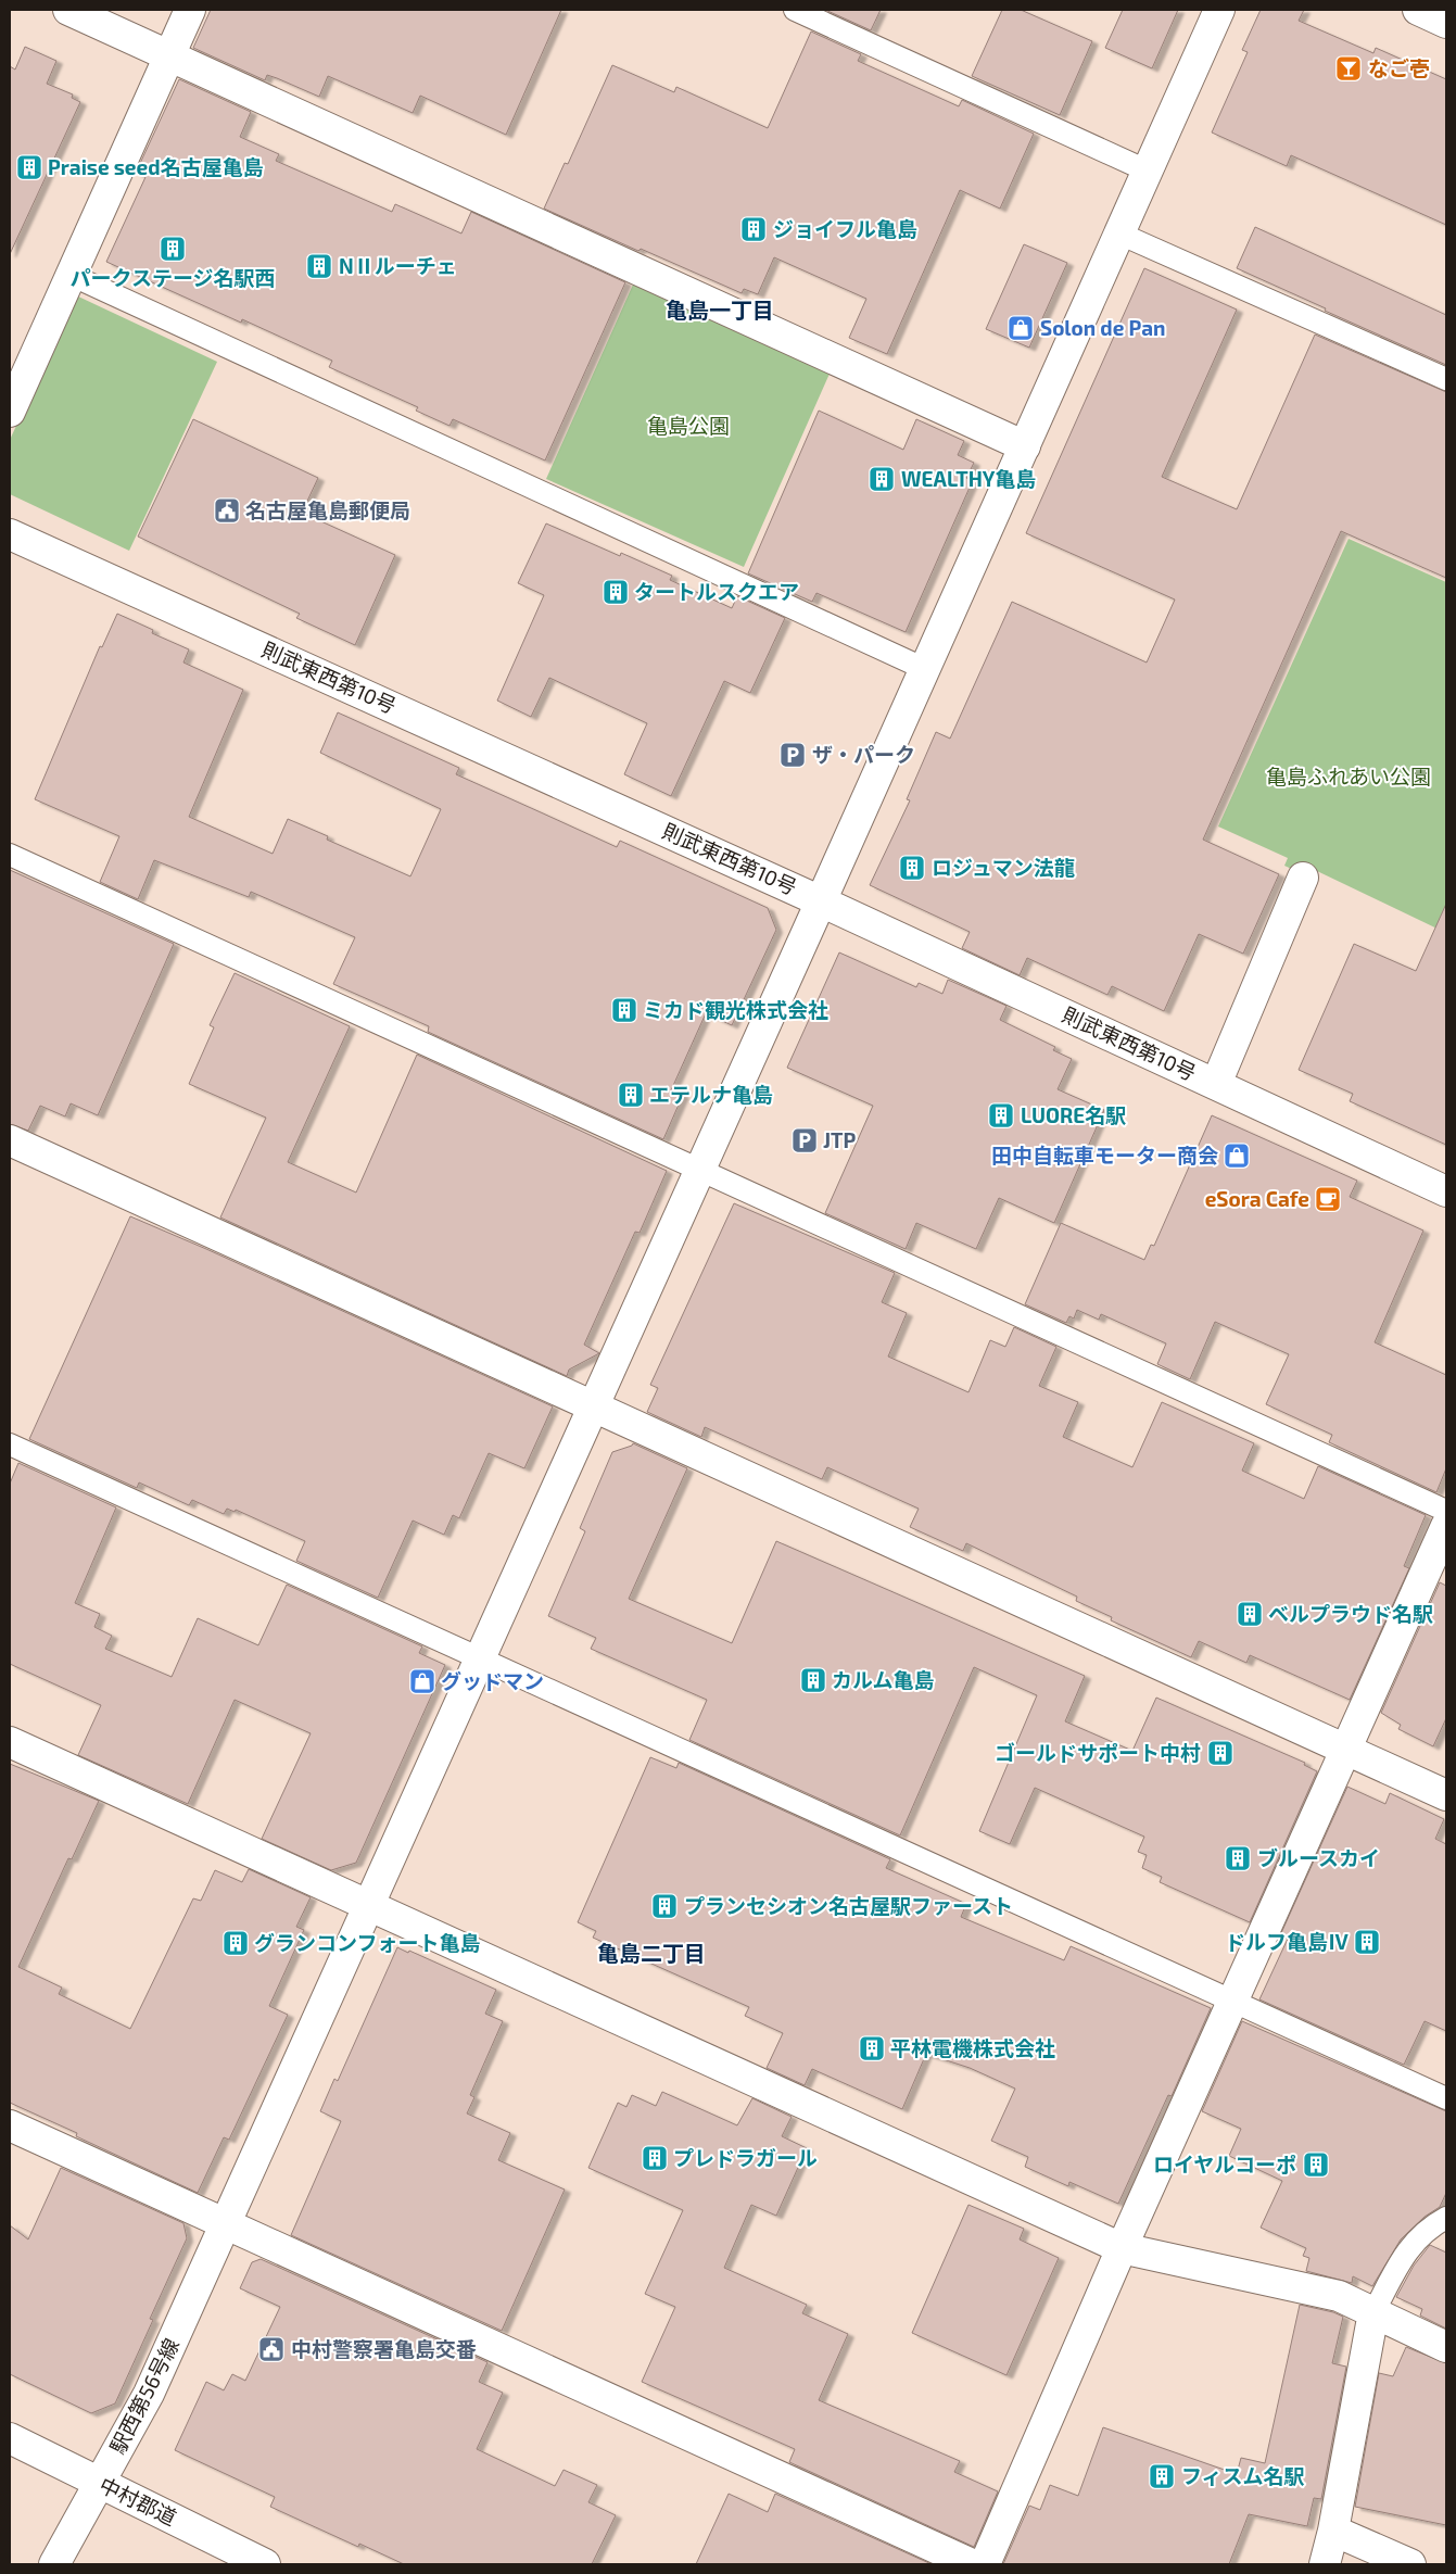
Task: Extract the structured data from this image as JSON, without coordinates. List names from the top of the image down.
{
  "streets": {
    "street": ["則武東西第10号", "駅西第56号線", "中村郡道"]
  },
  "crossings": [
    ["則武東西第10号", "駅西第56号線"],
    ["駅西第56号線", "中村郡道"]
  ],
  "districts": ["亀島一丁目", "亀島二丁目"],
  "parks": ["亀島公園", "亀島ふれあい公園"],
  "places": {
    "bar": ["なご壱"],
    "building": [
      "Praise seed名古屋亀島",
      "ジョイフル亀島",
      "パークステージ名駅西",
      "NⅡルーチェ",
      "WEALTHY亀島",
      "タートルスクエア",
      "ロジュマン法龍",
      "ミカド観光株式会社",
      "エテルナ亀島",
      "LUORE名駅",
      "ベルプラウド名駅",
      "カルム亀島",
      "ゴールドサポート中村",
      "ブルースカイ",
      "プランセシオン名古屋駅ファースト",
      "ドルフ亀島Ⅳ",
      "グランコンフォート亀島",
      "平林電機株式会社",
      "プレドラガール",
      "ロイヤルコーポ",
      "フィスム名駅"
    ],
    "shop": ["Solon de Pan", "田中自転車モーター商会", "グッドマン"],
    "public building": ["名古屋亀島郵便局", "中村警察署亀島交番"],
    "parking": ["ザ・パーク", "JTP"],
    "cafe": ["eSora Cafe"]
  }
}
